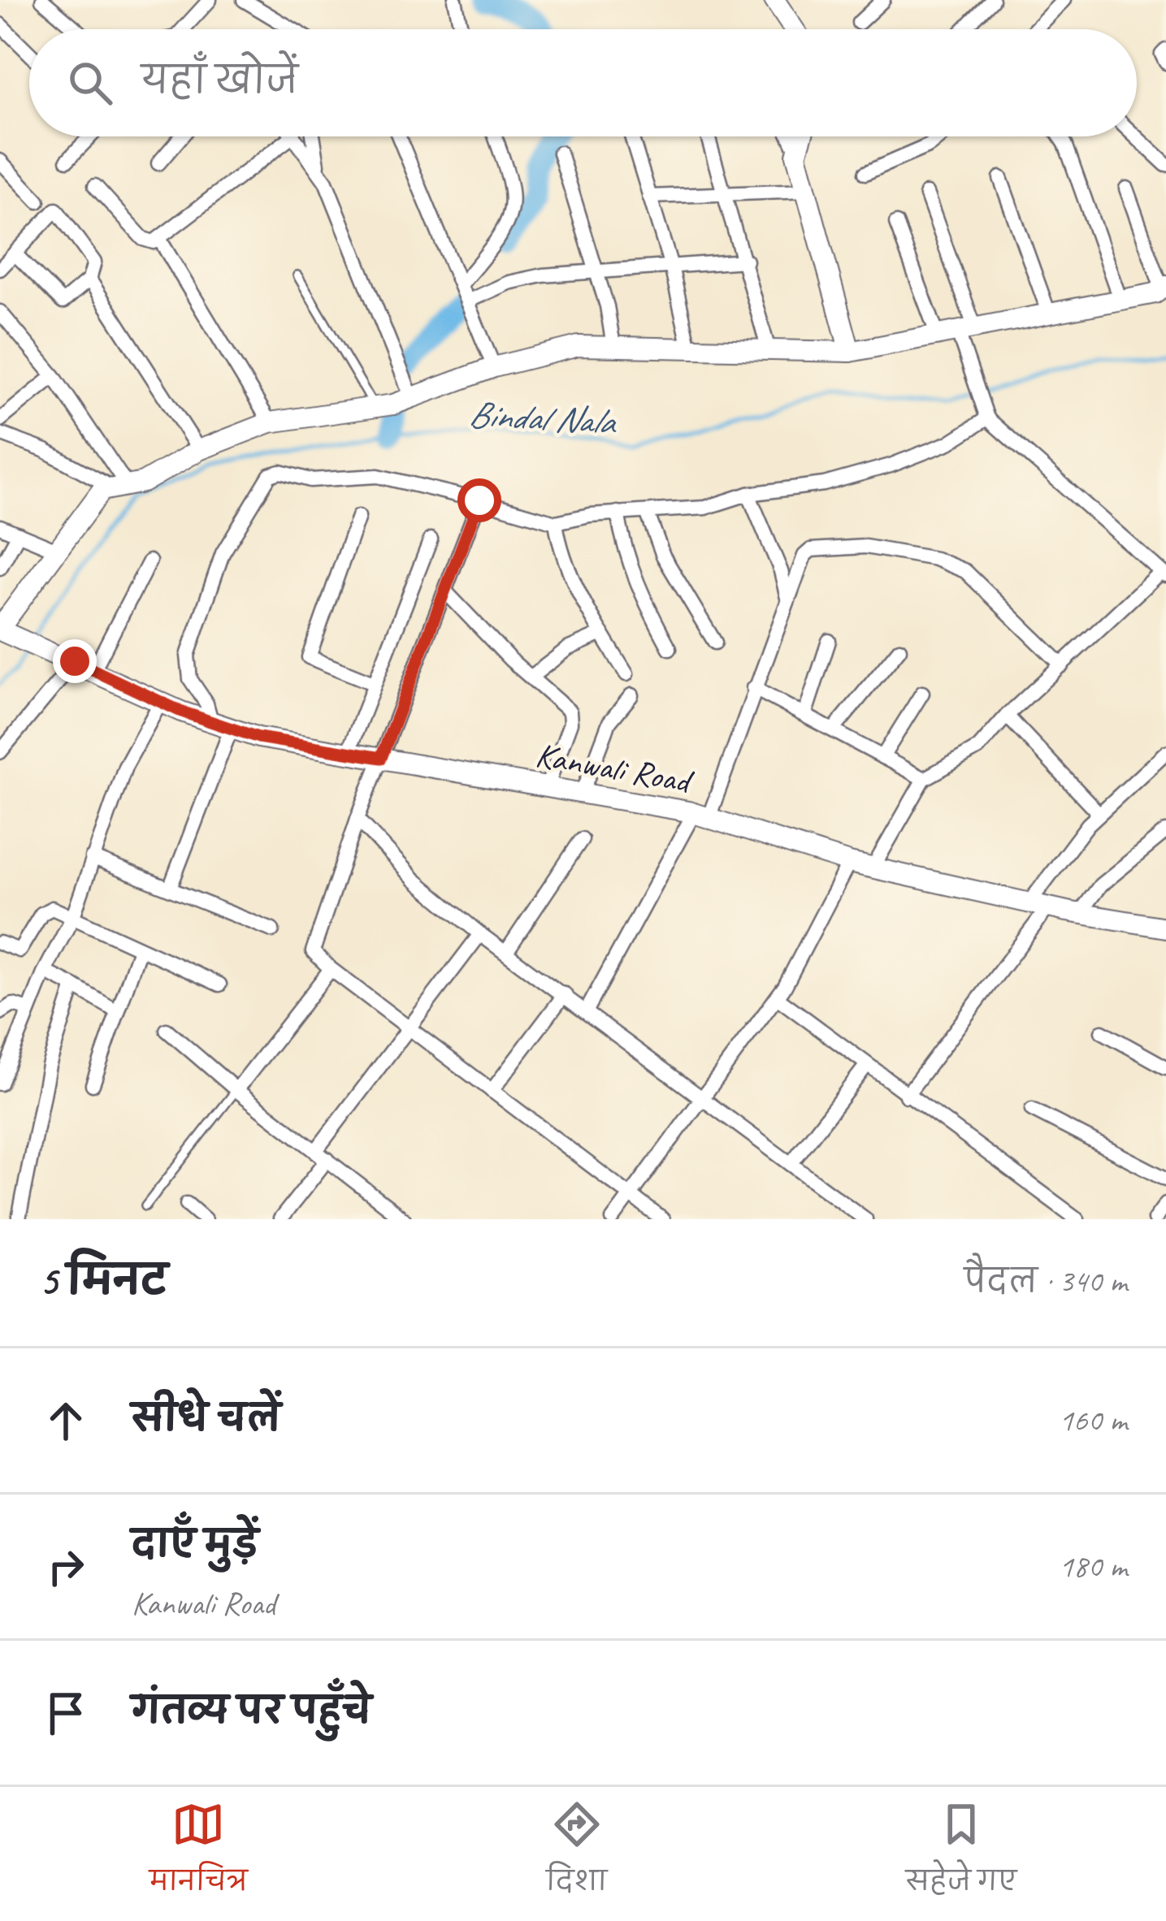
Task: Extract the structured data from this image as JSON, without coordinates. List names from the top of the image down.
{
  "streets": {
    "street": ["Kanwali Road"]
  },
  "water": ["Bindal Nala"],
  "page": {
    "search": "यहाँ खोजें",
    "heading": ["5 मिनट", "पैदल · 340 m"],
    "list": [
      ["सीधे चलें", "160 m"],
      ["दाएँ मुड़ें", "Kanwali Road", "180 m"],
      "गंतव्य पर पहुँचे"
    ],
    "nav": ["मानचित्र", "दिशा", "सहेजे गए"]
  }
}
